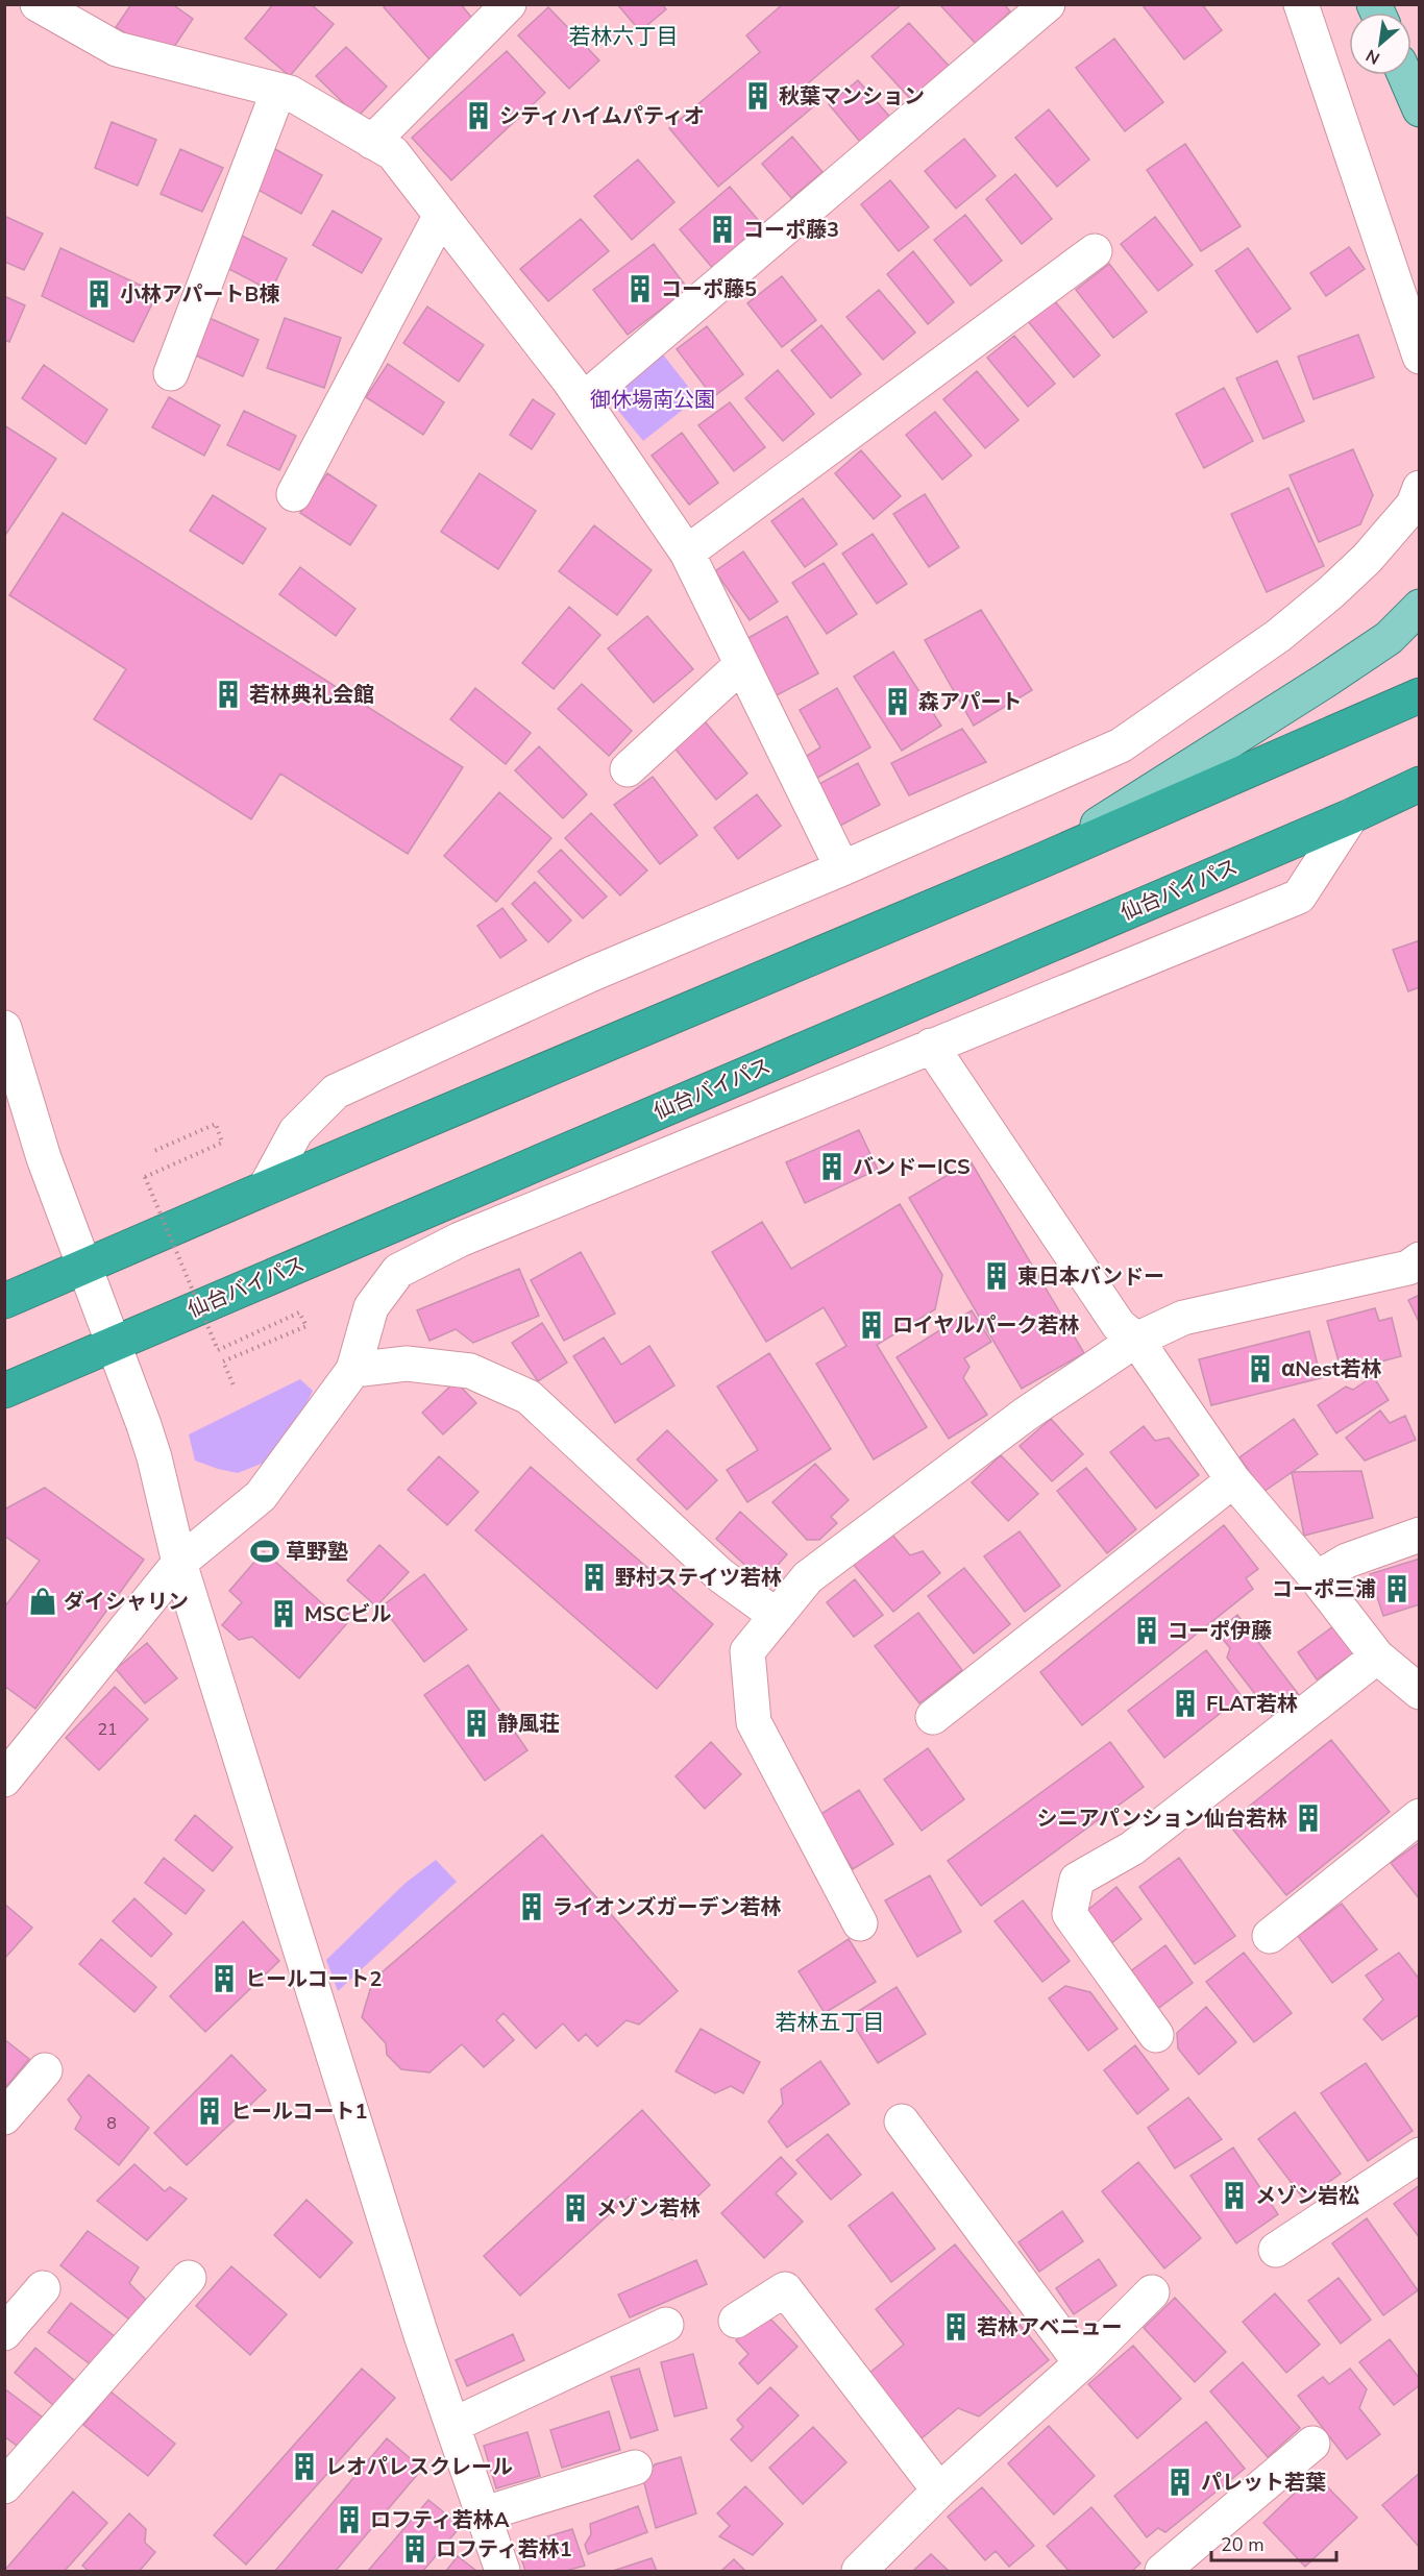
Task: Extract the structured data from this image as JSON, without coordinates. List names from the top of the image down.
{
  "streets": {
    "highway": ["仙台バイパス"]
  },
  "districts": ["若林六丁目", "若林五丁目"],
  "parks": ["御休場南公園"],
  "places": {
    "building": [
      "秋葉マンション",
      "シティハイムパティオ",
      "コーポ藤3",
      "コーポ藤5",
      "小林アパートB棟",
      "若林典礼会館",
      "森アパート",
      "バンドーICS",
      "東日本バンドー",
      "ロイヤルパーク若林",
      "αNest若林",
      "野村ステイツ若林",
      "コーポ三浦",
      "MSCビル",
      "コーポ伊藤",
      "FLAT若林",
      "静風荘",
      "シニアパンション仙台若林",
      "ライオンズガーデン若林",
      "ヒールコート2",
      "ヒールコート1",
      "メゾン岩松",
      "メゾン若林",
      "若林アベニュー",
      "レオパレスクレール",
      "パレット若葉",
      "ロフティ若林A",
      "ロフティ若林1"
    ],
    "sports": ["草野塾"],
    "shop": ["ダイシャリン"]
  },
  "house_numbers": ["21", "8"],
  "scale_bar": "20 m",
  "north": "bottom left"
}
